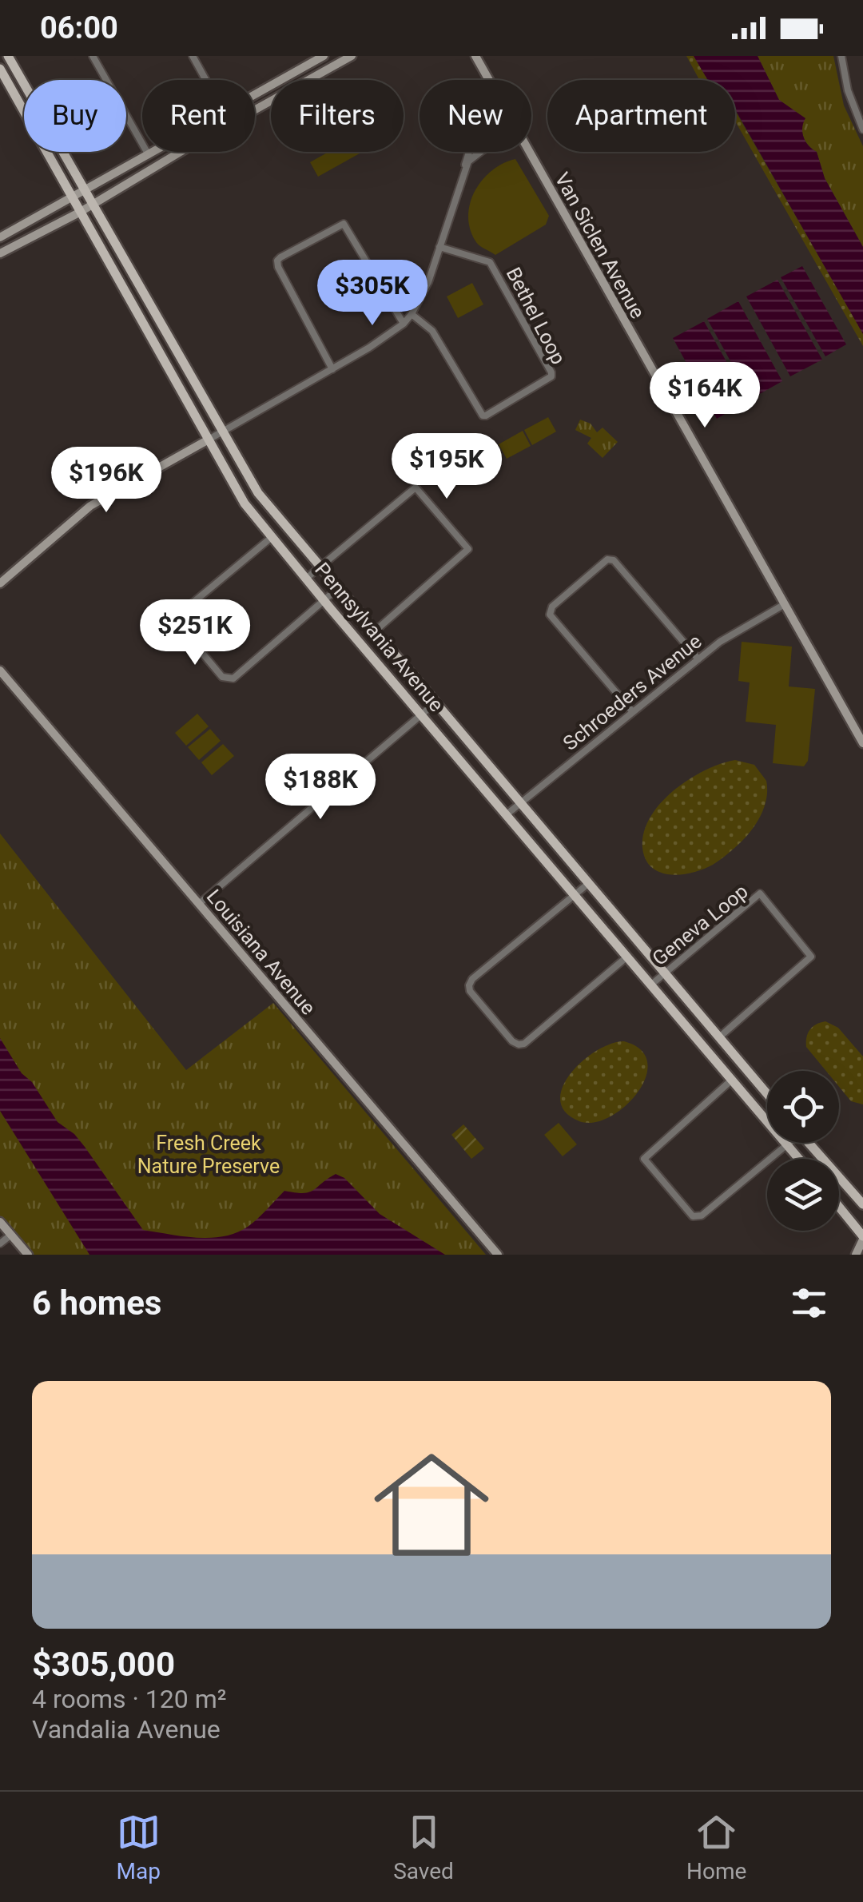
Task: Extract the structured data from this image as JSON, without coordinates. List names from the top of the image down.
{
  "streets": {
    "main road": ["Pennsylvania Avenue"],
    "street": [
      "Van Siclen Avenue",
      "Bethel Loop",
      "Schroeders Avenue",
      "Geneva Loop",
      "Louisiana Avenue"
    ]
  },
  "crossings": [
    ["Van Siclen Avenue", "Schroeders Avenue"],
    ["Pennsylvania Avenue", "Schroeders Avenue"],
    ["Pennsylvania Avenue", "Geneva Loop"]
  ],
  "parks": ["Fresh Creek Nature Preserve"],
  "page": {
    "status": "06:00",
    "chip": [
      "Buy",
      "Rent",
      "Filters",
      "New",
      "Apartment"
    ],
    "price": [
      "$305K",
      "$164K",
      "$195K",
      "$196K",
      "$251K",
      "$188K"
    ],
    "heading": "6 homes",
    "list": [
      {
        "name": "$305,000",
        "note": "4 rooms · 120 m² · Vandalia Avenue"
      }
    ],
    "tabs": ["Map", "Saved", "Home"]
  }
}
